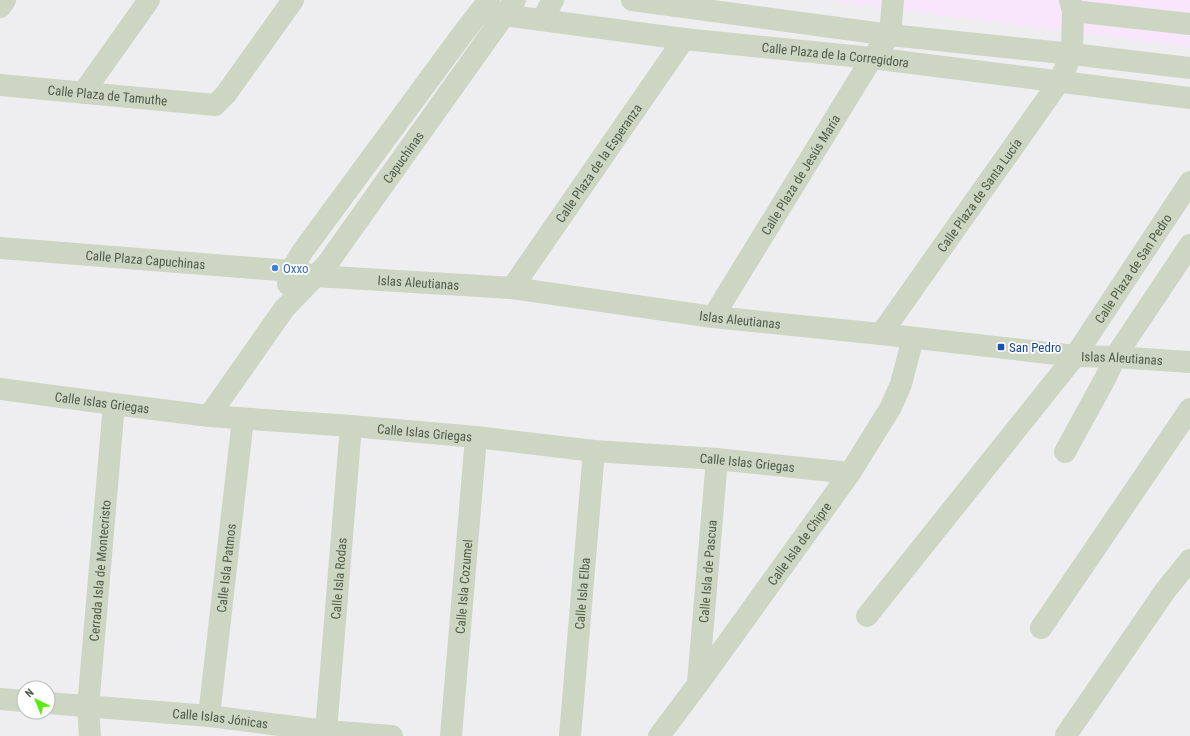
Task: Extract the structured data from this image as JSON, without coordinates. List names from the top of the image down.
{
  "streets": {
    "street": [
      "Calle Plaza de la Corregidora",
      "Calle Plaza de Tamuthe",
      "Capuchinas",
      "Calle Plaza de la Esperanza",
      "Calle Plaza de Jesús María",
      "Calle Plaza de Santa Lucía",
      "Calle Plaza Capuchinas",
      "Calle Plaza de San Pedro",
      "Islas Aleutianas",
      "Calle Islas Griegas",
      "Calle Isla de Chipre",
      "Calle Isla Patmos",
      "Cerrada Isla de Montecristo",
      "Calle Isla de Pascua",
      "Calle Isla Rodas",
      "Calle Isla Cozumel",
      "Calle Isla Elba",
      "Calle Islas Jónicas"
    ]
  },
  "crossings": [
    ["Calle Plaza de la Corregidora", "Capuchinas"],
    ["Calle Plaza de la Corregidora", "Calle Plaza de la Esperanza"],
    ["Calle Plaza de la Corregidora", "Calle Plaza de Jesús María"],
    ["Calle Plaza de la Corregidora", "Calle Plaza de Santa Lucía"],
    ["Capuchinas", "Calle Plaza Capuchinas"],
    ["Capuchinas", "Islas Aleutianas"],
    ["Capuchinas", "Calle Islas Griegas"],
    ["Calle Plaza de la Esperanza", "Islas Aleutianas"],
    ["Calle Plaza de Jesús María", "Islas Aleutianas"],
    ["Calle Plaza de Santa Lucía", "Islas Aleutianas"],
    ["Calle Plaza Capuchinas", "Islas Aleutianas"],
    ["Calle Plaza de San Pedro", "Islas Aleutianas"],
    ["Islas Aleutianas", "Calle Isla de Chipre"],
    ["Calle Islas Griegas", "Calle Isla de Chipre"],
    ["Calle Islas Griegas", "Calle Isla Patmos"],
    ["Calle Islas Griegas", "Cerrada Isla de Montecristo"],
    ["Calle Islas Griegas", "Calle Isla de Pascua"],
    ["Calle Islas Griegas", "Calle Isla Rodas"],
    ["Calle Islas Griegas", "Calle Isla Cozumel"],
    ["Calle Islas Griegas", "Calle Isla Elba"],
    ["Calle Isla de Chipre", "Calle Isla de Pascua"],
    ["Calle Isla Patmos", "Calle Islas Jónicas"],
    ["Cerrada Isla de Montecristo", "Calle Islas Jónicas"],
    ["Calle Isla Rodas", "Calle Islas Jónicas"]
  ],
  "places": {
    "other": ["Oxxo"],
    "transit": ["San Pedro"]
  },
  "north": "top left"
}
